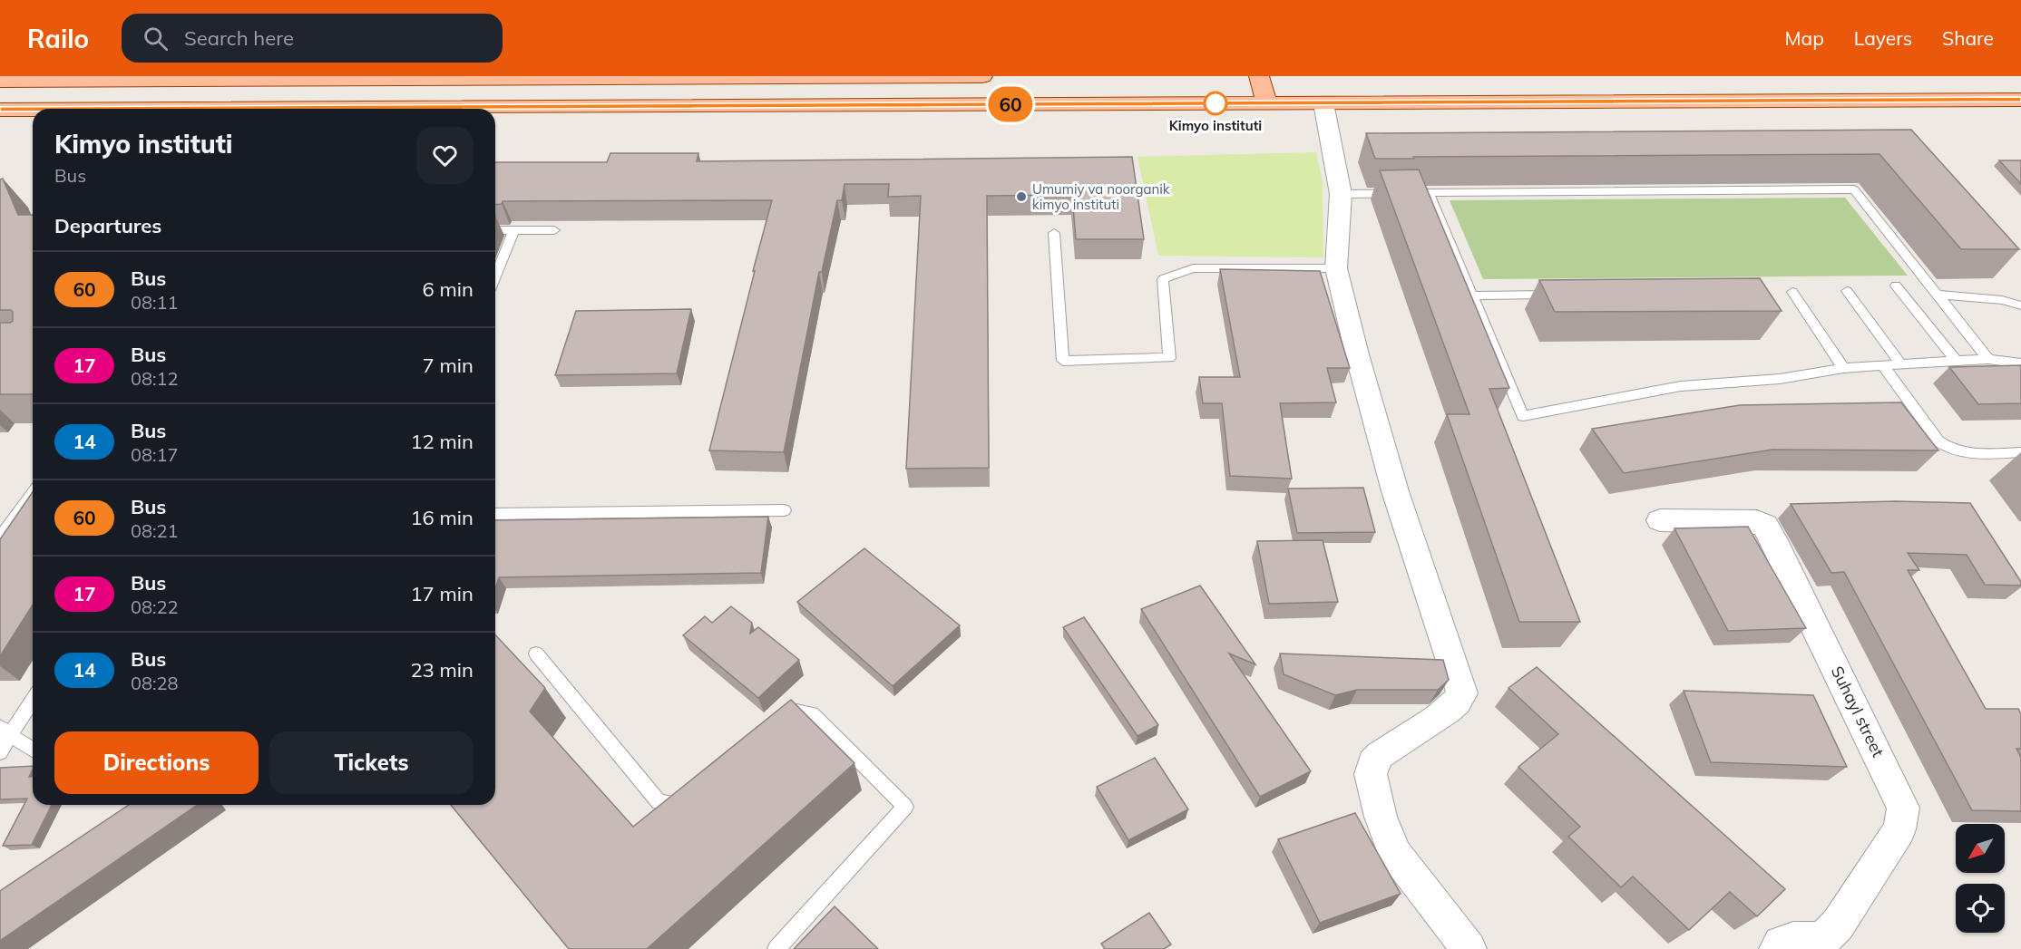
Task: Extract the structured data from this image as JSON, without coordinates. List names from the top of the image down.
{
  "streets": {
    "street": ["Suhayl street"]
  },
  "places": ["Kimyo instituti", "Umumiy va noorganik kimyo instituti"],
  "lines": ["bus line 60"],
  "north": "bottom left",
  "page": {
    "header": "Railo",
    "search": "Search here",
    "nav": ["Map", "Layers", "Share"],
    "on_map": "60",
    "heading": [
      ["Kimyo instituti", "Bus"],
      "Departures"
    ],
    "list": [
      {
        "mark": "60",
        "name": "Bus",
        "note": "08:11",
        "value": "6 min"
      },
      {
        "mark": "17",
        "name": "Bus",
        "note": "08:12",
        "value": "7 min"
      },
      {
        "mark": "14",
        "name": "Bus",
        "note": "08:17",
        "value": "12 min"
      },
      {
        "mark": "60",
        "name": "Bus",
        "note": "08:21",
        "value": "16 min"
      },
      {
        "mark": "17",
        "name": "Bus",
        "note": "08:22",
        "value": "17 min"
      },
      {
        "mark": "14",
        "name": "Bus",
        "note": "08:28",
        "value": "23 min"
      }
    ],
    "buttons": ["Directions", "Tickets"]
  }
}
